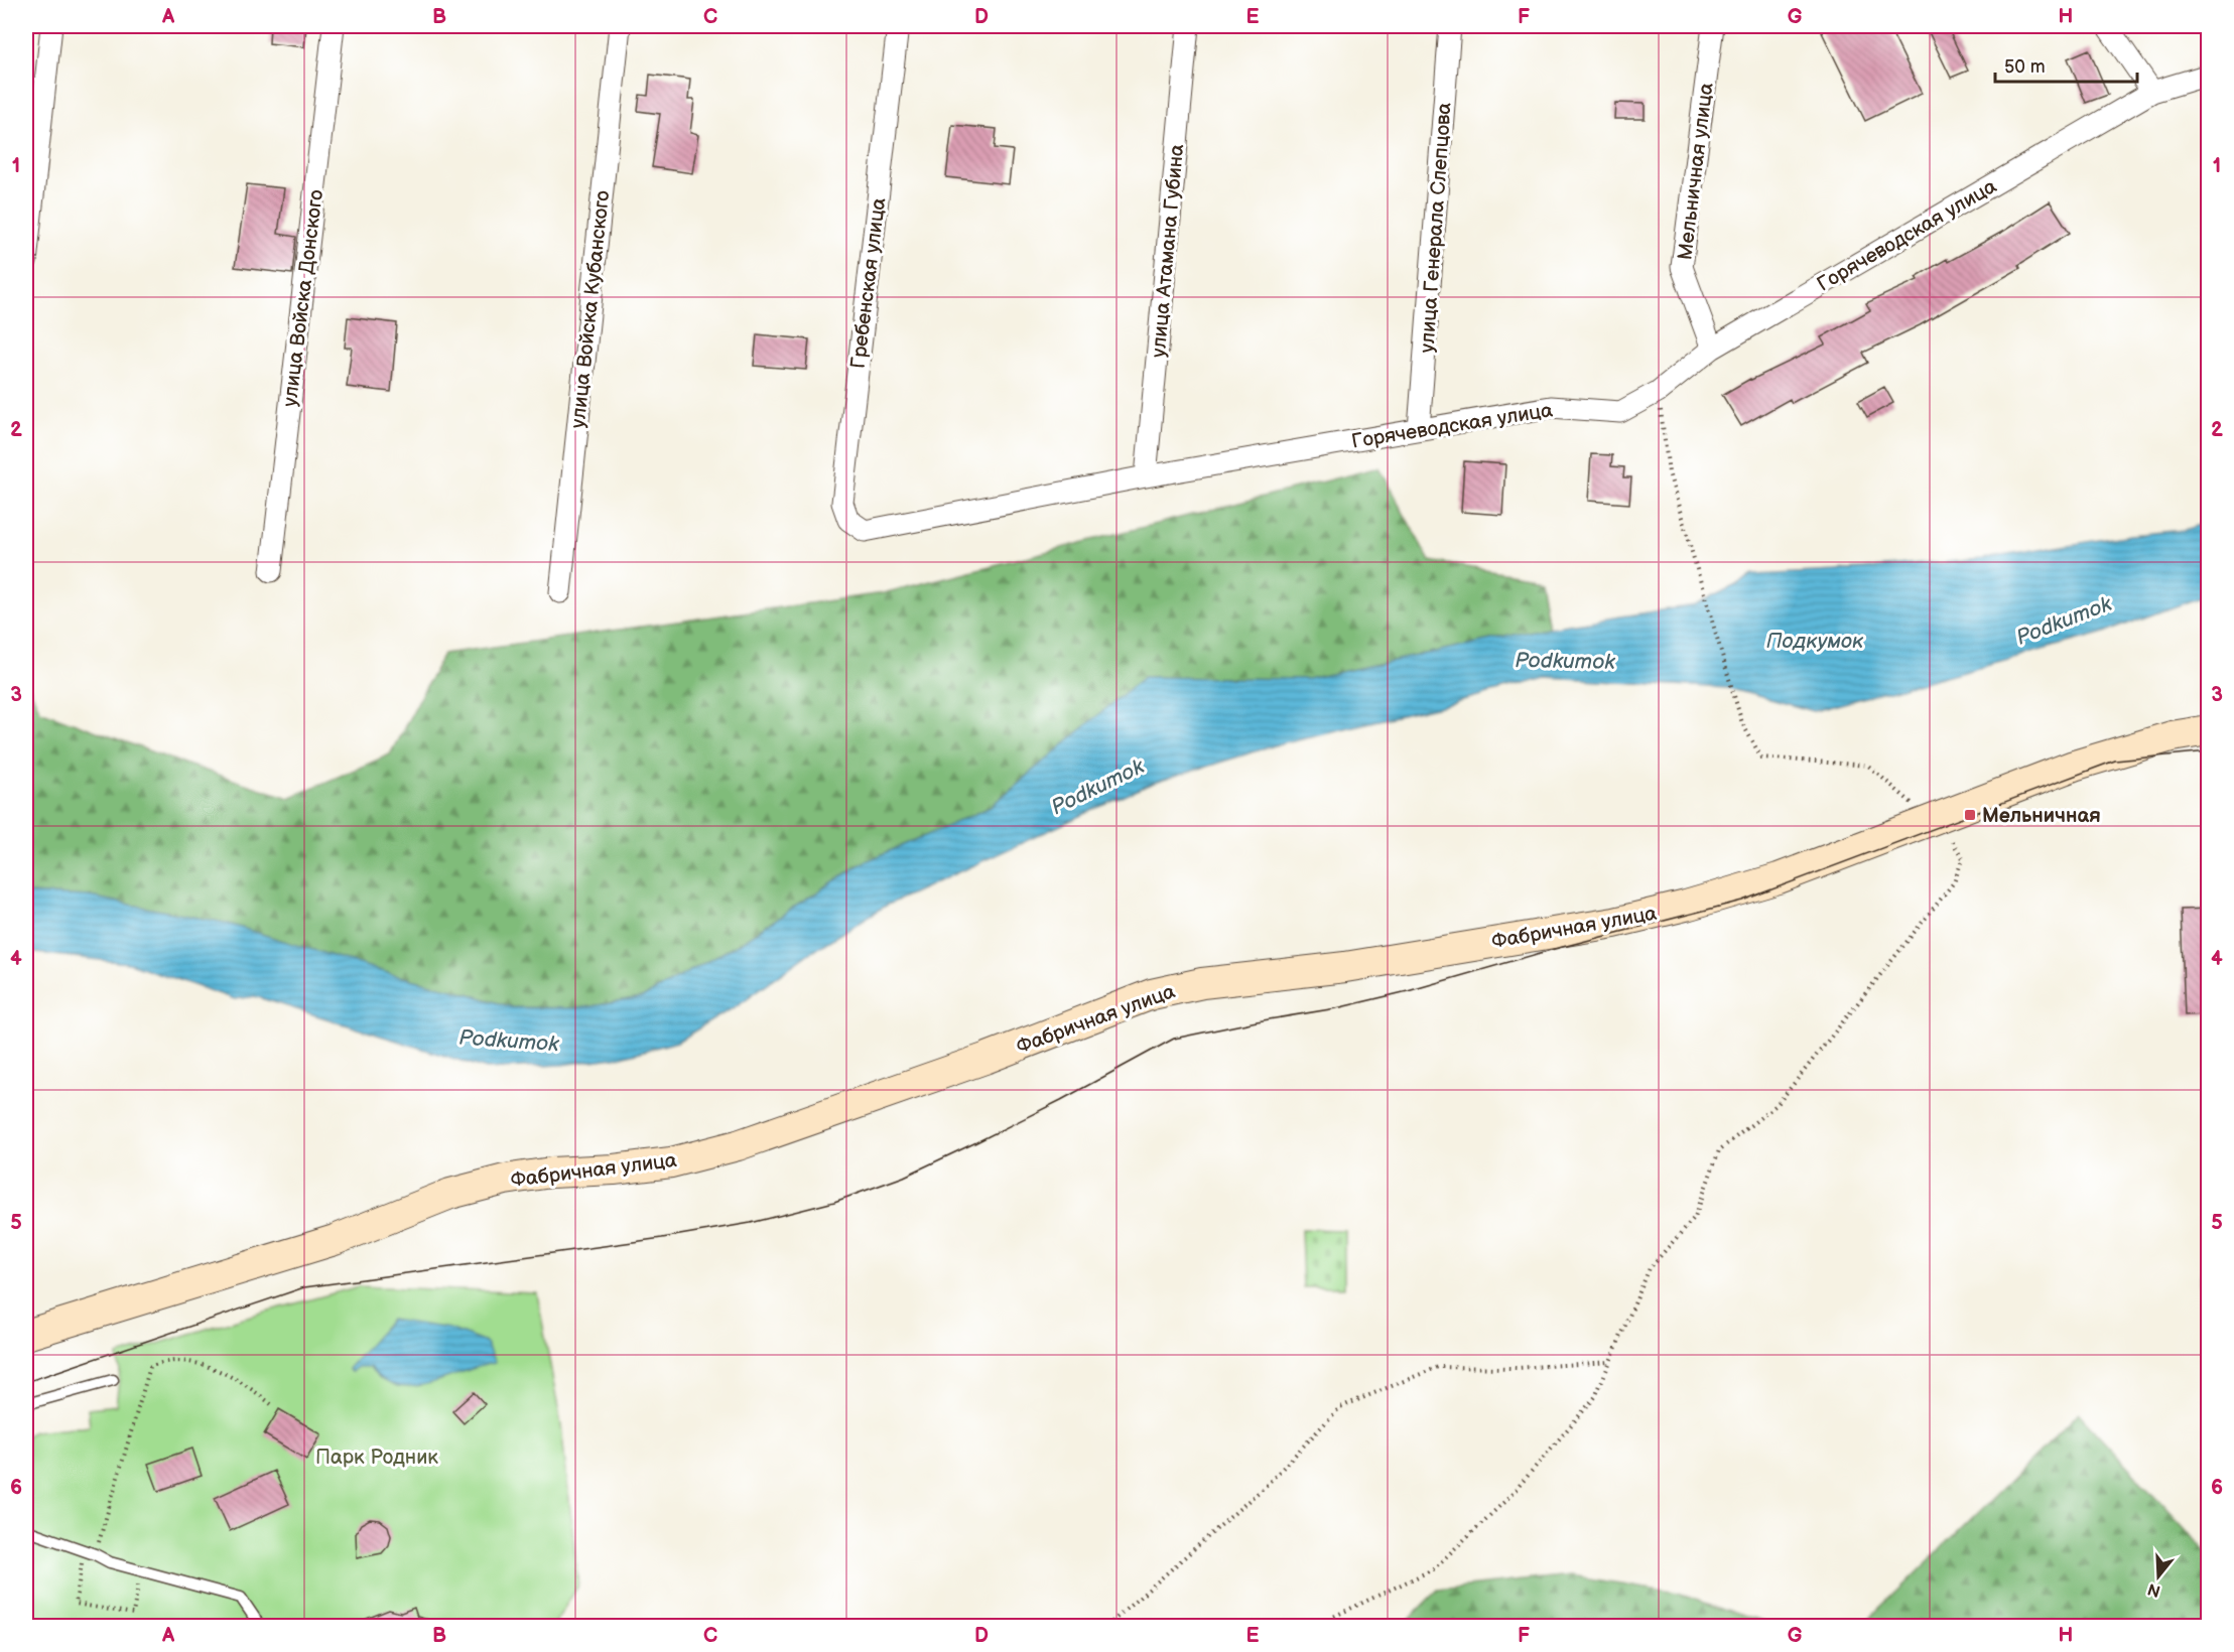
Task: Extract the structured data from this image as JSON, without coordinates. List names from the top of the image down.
{
  "streets": {
    "main road": ["Фабричная улица"],
    "street": [
      "Мельничная улица",
      "улица Генерала Слепцова",
      "Горячеводская улица",
      "улица Атамана Губина",
      "Гребенская улица",
      "улица Войска Донского",
      "улица Войска Кубанского"
    ]
  },
  "crossings": [
    ["Мельничная улица", "Горячеводская улица"],
    ["улица Генерала Слепцова", "Горячеводская улица"],
    ["Горячеводская улица", "улица Атамана Губина"],
    ["Горячеводская улица", "Гребенская улица"]
  ],
  "water": ["Podkumok", "Подкумок"],
  "parks": ["Парк Родник"],
  "places": {
    "transit": ["Мельничная"]
  },
  "scale_bar": "50 m",
  "north": "bottom",
  "grid": {
    "columns": [
      "A",
      "B",
      "C",
      "D",
      "E",
      "F",
      "G",
      "H"
    ],
    "rows": [
      "1",
      "2",
      "3",
      "4",
      "5",
      "6"
    ]
  }
}
